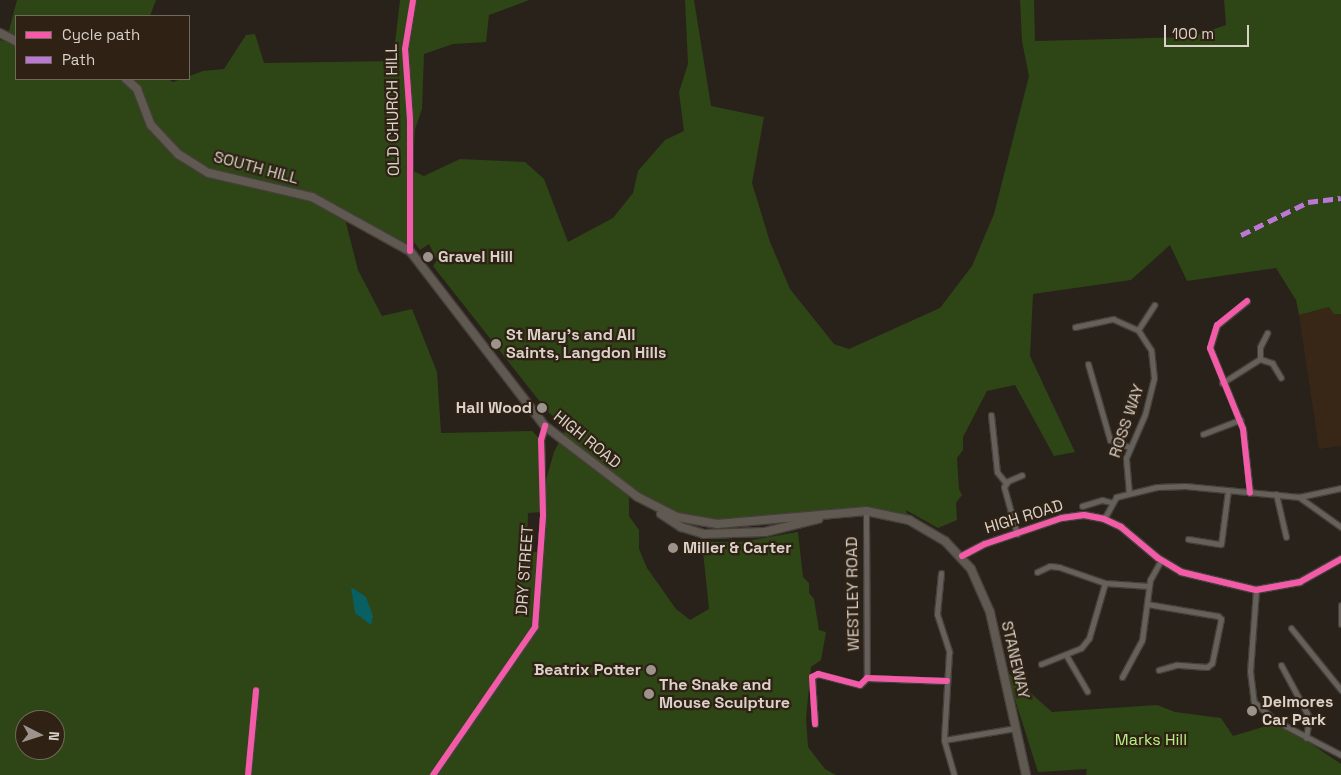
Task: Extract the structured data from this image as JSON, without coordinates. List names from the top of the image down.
{
  "streets": {
    "main road": ["SOUTH HILL", "HIGH ROAD", "STANEWAY"],
    "street": [
      "OLD CHURCH HILL",
      "ROSS WAY",
      "DRY STREET",
      "WESTLEY ROAD"
    ]
  },
  "crossings": [
    ["OLD CHURCH HILL", "SOUTH HILL"],
    ["OLD CHURCH HILL", "HIGH ROAD"],
    ["SOUTH HILL", "HIGH ROAD"],
    ["HIGH ROAD", "DRY STREET"],
    ["HIGH ROAD", "WESTLEY ROAD"],
    ["HIGH ROAD", "STANEWAY"]
  ],
  "parks": ["Marks Hill"],
  "places": [
    "Gravel Hill",
    "St Mary's and All Saints, Langdon Hills",
    "Hall Wood",
    "Miller & Carter",
    "Beatrix Potter",
    "The Snake and Mouse Sculpture",
    "Delmores Car Park"
  ],
  "legend": ["Cycle path", "Path"],
  "scale_bar": "100 m",
  "north": "right"
}
